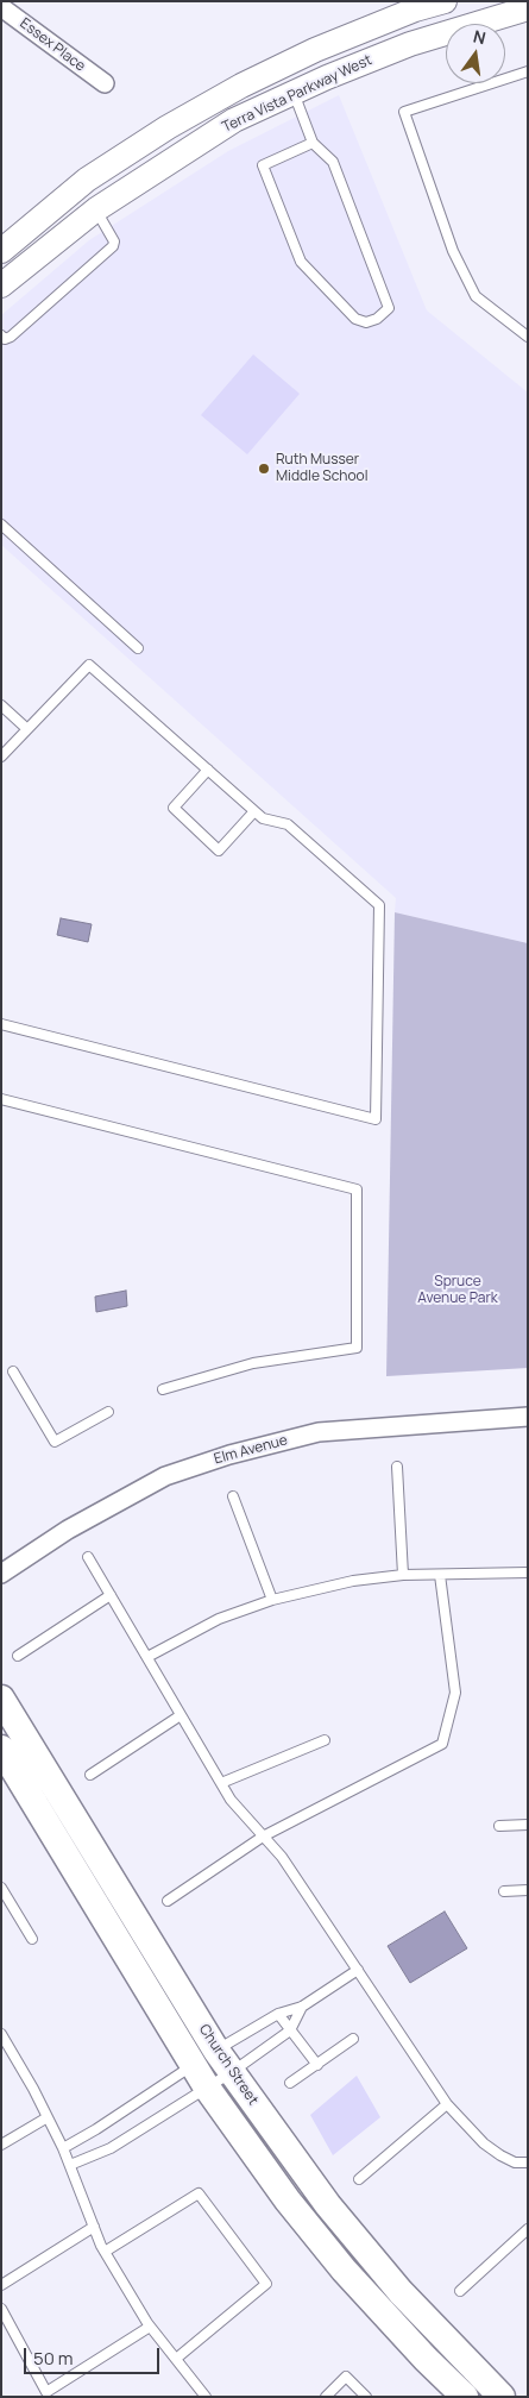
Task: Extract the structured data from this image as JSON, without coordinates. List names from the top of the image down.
{
  "streets": {
    "main road": ["Church Street"],
    "street": ["Essex Place", "Terra Vista Parkway West", "Elm Avenue"]
  },
  "parks": ["Spruce Avenue Park"],
  "places": ["Ruth Musser Middle School"],
  "scale_bar": "50 m",
  "north": "top"
}
